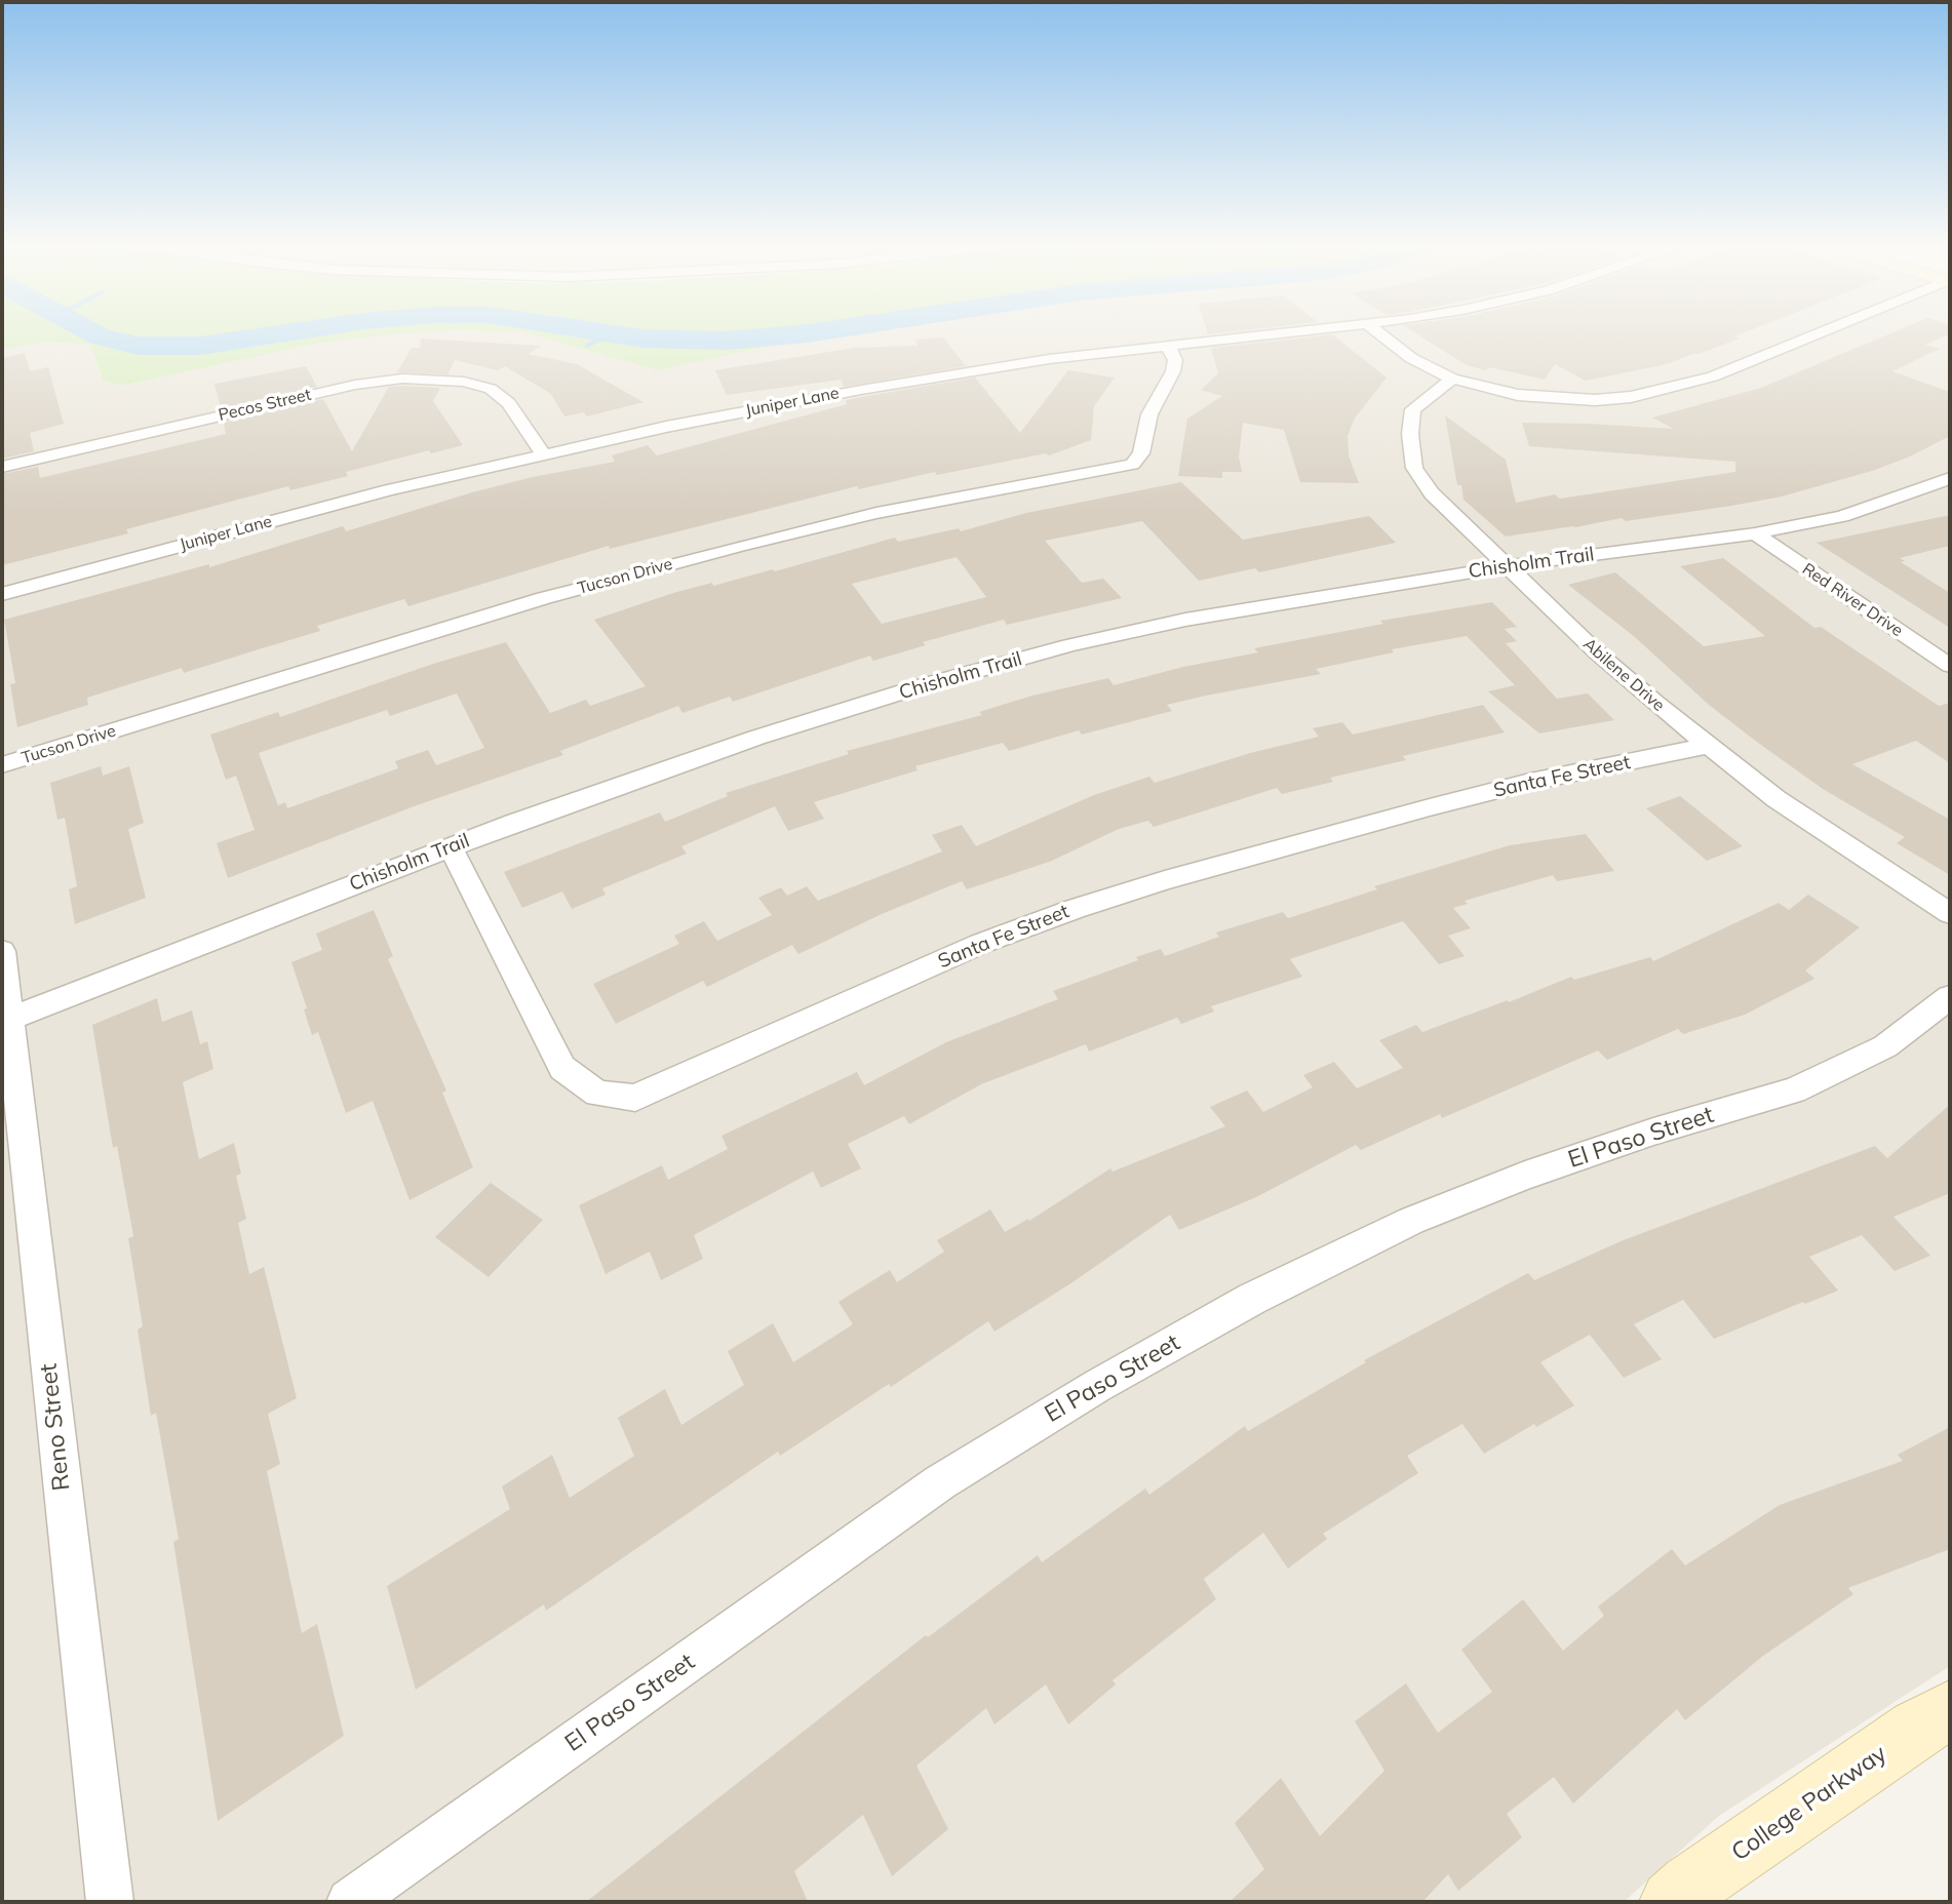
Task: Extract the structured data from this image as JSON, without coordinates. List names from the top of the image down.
{
  "streets": {
    "main road": ["College Parkway"],
    "street": [
      "Juniper Lane",
      "Pecos Street",
      "Chisholm Trail",
      "Tucson Drive",
      "Red River Drive",
      "Abilene Drive",
      "Santa Fe Street",
      "El Paso Street",
      "Reno Street"
    ]
  },
  "crossings": [
    ["Juniper Lane", "Pecos Street"],
    ["Juniper Lane", "Tucson Drive"],
    ["Chisholm Trail", "Red River Drive"],
    ["Chisholm Trail", "Abilene Drive"],
    ["Chisholm Trail", "Santa Fe Street"],
    ["Chisholm Trail", "Reno Street"],
    ["Abilene Drive", "Santa Fe Street"]
  ]
}
